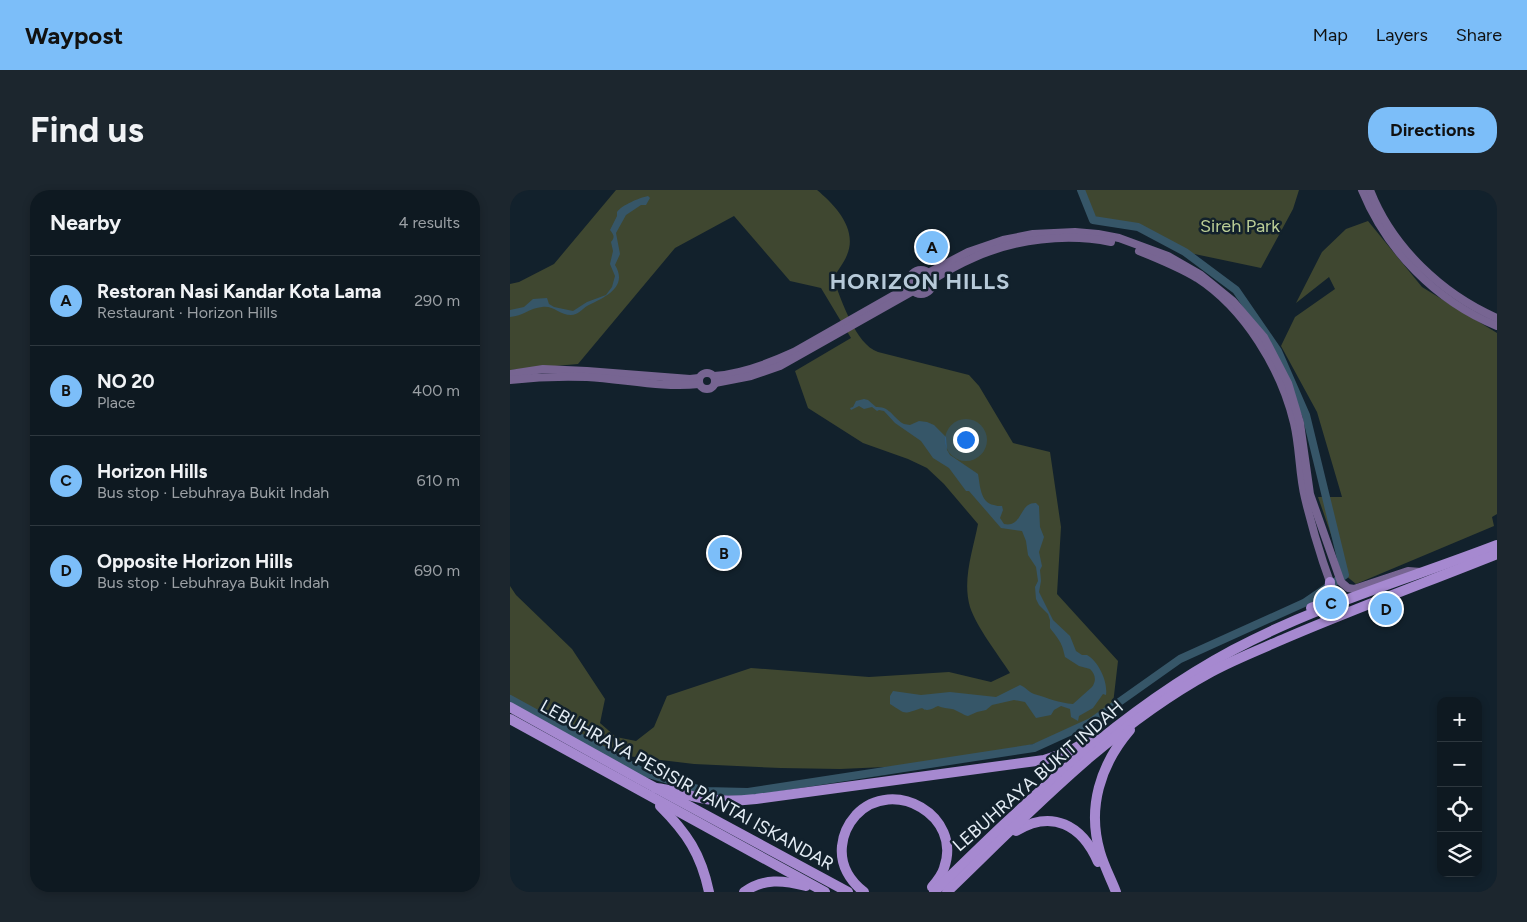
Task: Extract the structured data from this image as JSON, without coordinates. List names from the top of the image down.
{
  "streets": {
    "highway": ["LEBUHRAYA BUKIT INDAH", "LEBUHRAYA PESISIR PANTAI ISKANDAR"]
  },
  "districts": ["HORIZON HILLS"],
  "parks": ["Sireh Park"],
  "page": {
    "header": "Waypost",
    "nav": ["Map", "Layers", "Share"],
    "buttons": "Directions",
    "title": "Find us",
    "heading": ["Nearby", "4 results"],
    "pins": [
      "A",
      "B",
      "C",
      "D"
    ],
    "list": [
      {
        "mark": "A",
        "name": "Restoran Nasi Kandar Kota Lama",
        "note": "Restaurant · Horizon Hills",
        "value": "290 m"
      },
      {
        "mark": "B",
        "name": "NO 20",
        "note": "Place",
        "value": "400 m"
      },
      {
        "mark": "C",
        "name": "Horizon Hills",
        "note": "Bus stop · Lebuhraya Bukit Indah",
        "value": "610 m"
      },
      {
        "mark": "D",
        "name": "Opposite Horizon Hills",
        "note": "Bus stop · Lebuhraya Bukit Indah",
        "value": "690 m"
      }
    ],
    "map_buttons": ["+", "−"]
  }
}
